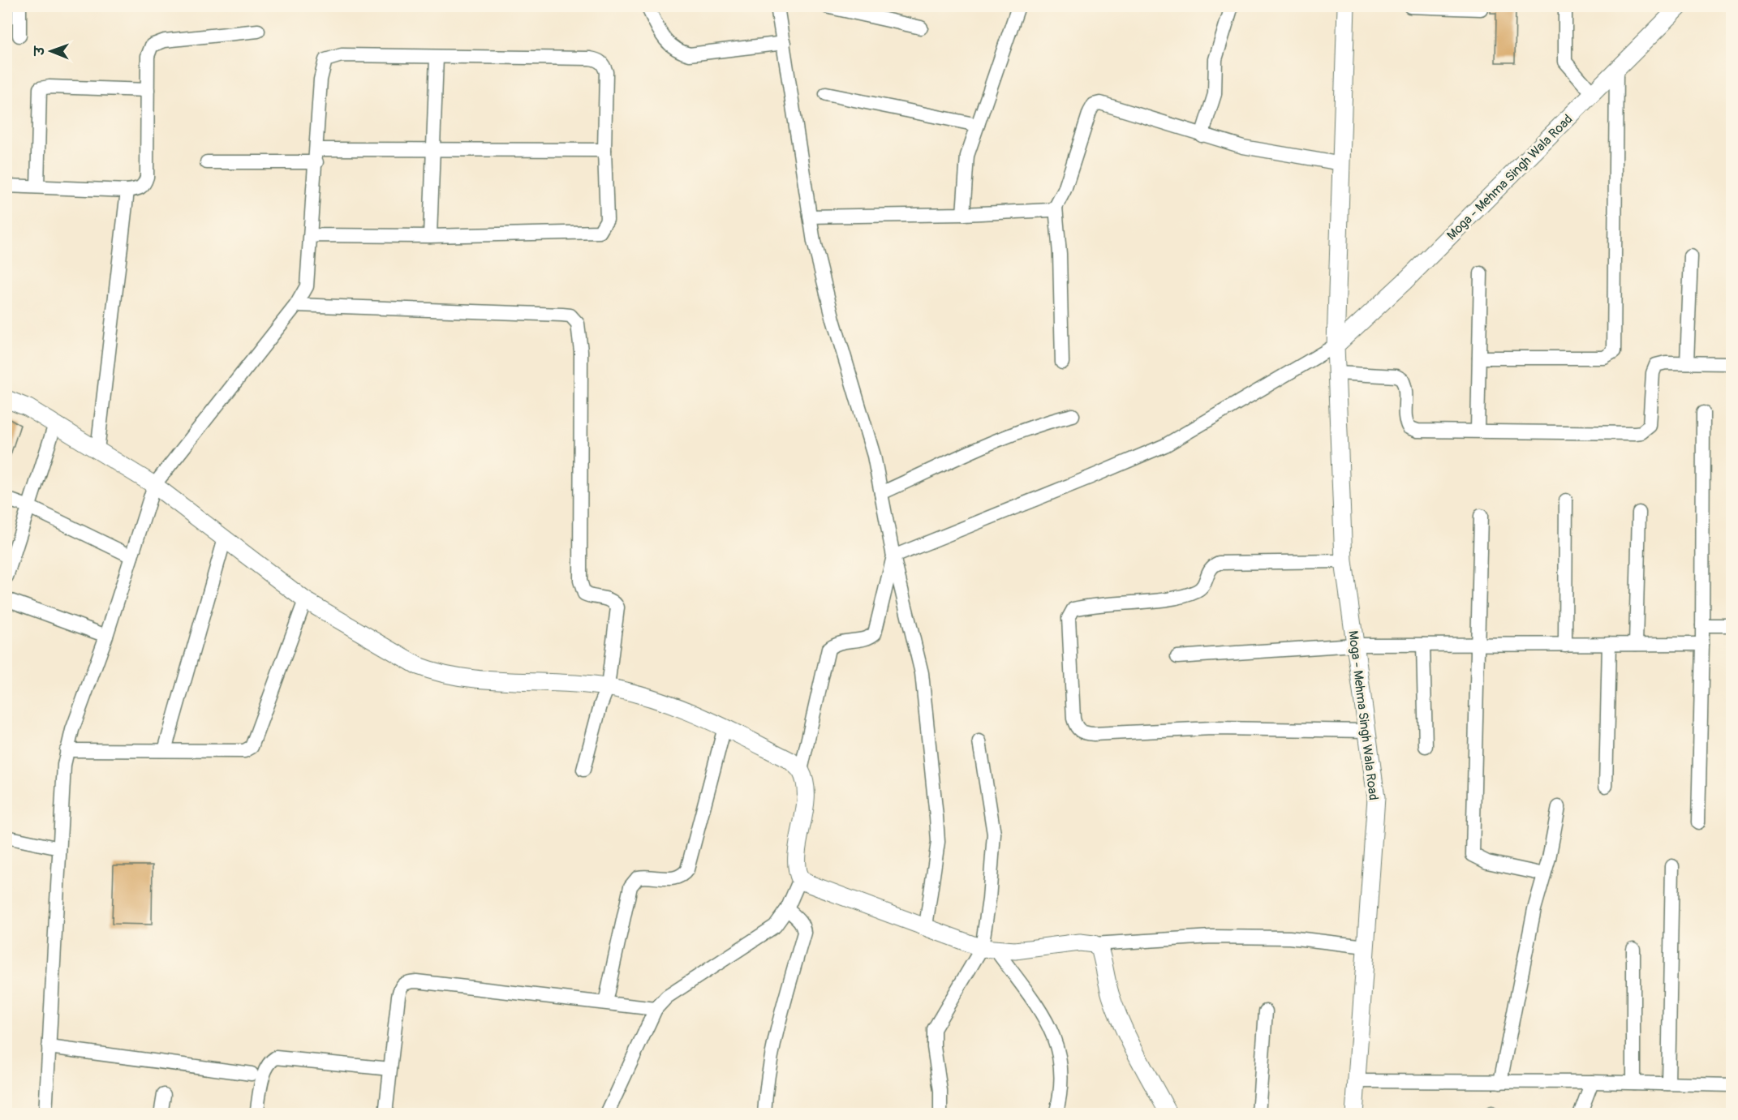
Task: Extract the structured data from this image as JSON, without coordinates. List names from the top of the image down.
{
  "streets": {
    "street": ["Moga - Mehma Singh Wala Road"]
  },
  "north": "left"
}
